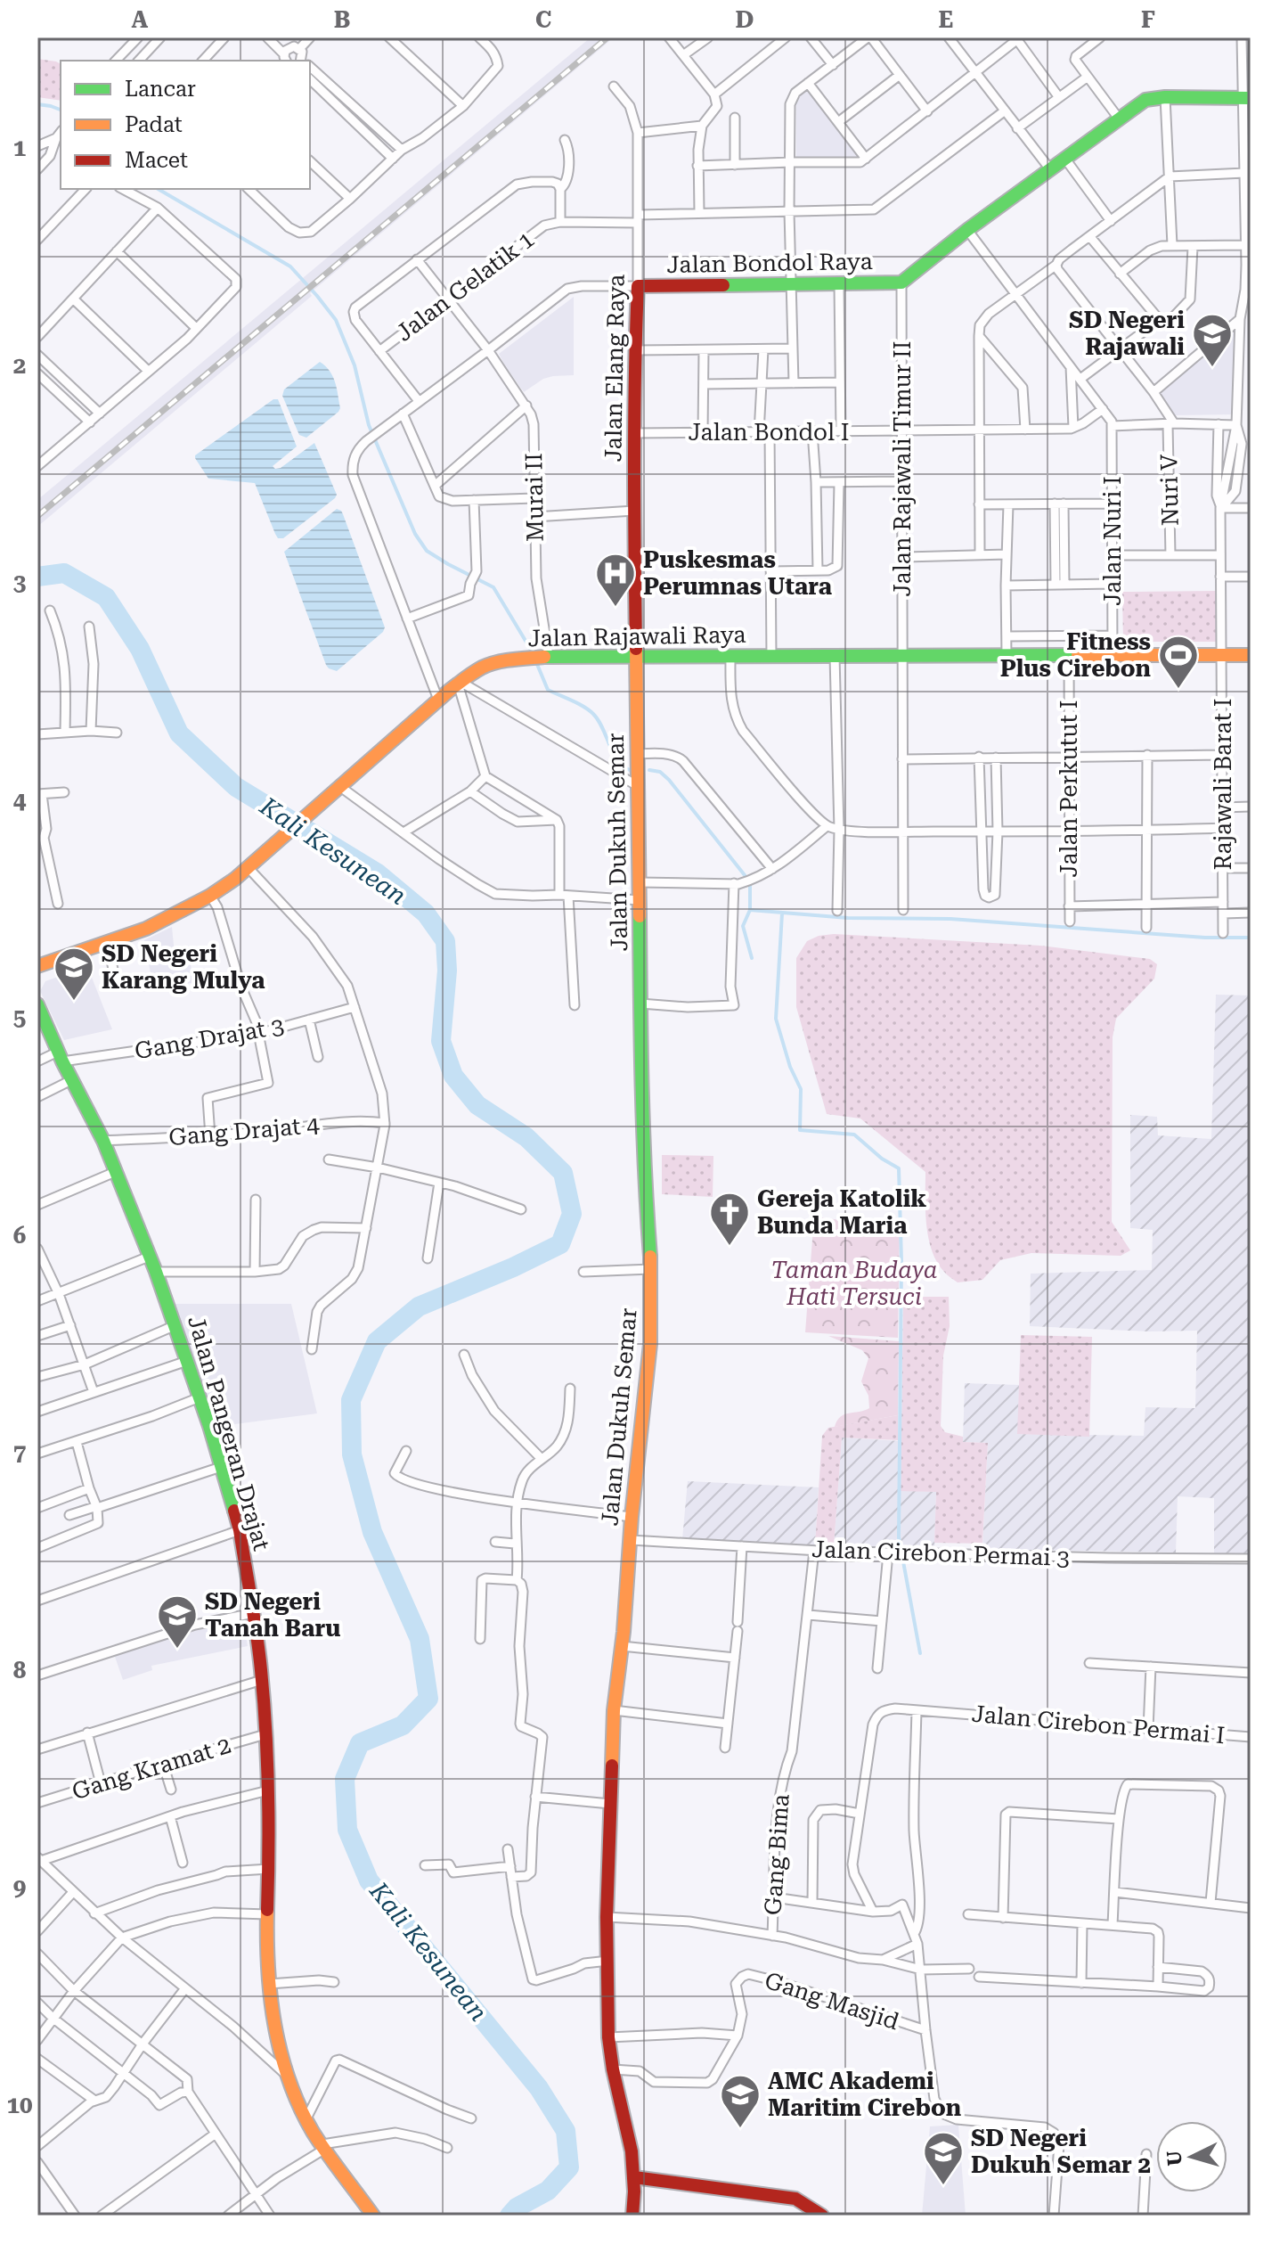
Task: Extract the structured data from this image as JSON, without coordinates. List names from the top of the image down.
{
  "streets": {
    "street": [
      "Jalan Bondol Raya",
      "Jalan Gelatik 1",
      "Jalan Elang Raya",
      "Jalan Bondol I",
      "Jalan Rajawali Timur II",
      "Nuri V",
      "Murai II",
      "Jalan Nuri I",
      "Jalan Rajawali Raya",
      "Rajawali Barat I",
      "Jalan Perkutut I",
      "Jalan Dukuh Semar",
      "Gang Drajat 3",
      "Gang Drajat 4",
      "Jalan Pangeran Drajat",
      "Jalan Cirebon Permai 3",
      "Jalan Cirebon Permai I",
      "Gang Kramat 2",
      "Gang Bima",
      "Gang Masjid"
    ]
  },
  "crossings": [
    ["Jalan Bondol Raya", "Jalan Elang Raya"],
    ["Jalan Bondol Raya", "Jalan Rajawali Timur II"],
    ["Jalan Gelatik 1", "Jalan Elang Raya"],
    ["Jalan Gelatik 1", "Murai II"],
    ["Jalan Elang Raya", "Jalan Bondol I"],
    ["Jalan Elang Raya", "Jalan Rajawali Raya"],
    ["Jalan Elang Raya", "Jalan Dukuh Semar"],
    ["Jalan Bondol I", "Jalan Rajawali Timur II"],
    ["Jalan Rajawali Timur II", "Jalan Rajawali Raya"],
    ["Murai II", "Jalan Rajawali Raya"],
    ["Jalan Nuri I", "Jalan Rajawali Raya"],
    ["Jalan Rajawali Raya", "Rajawali Barat I"],
    ["Jalan Rajawali Raya", "Jalan Perkutut I"],
    ["Jalan Rajawali Raya", "Jalan Dukuh Semar"],
    ["Jalan Dukuh Semar", "Jalan Cirebon Permai 3"],
    ["Jalan Dukuh Semar", "Gang Masjid"],
    ["Gang Drajat 3", "Jalan Pangeran Drajat"],
    ["Gang Drajat 4", "Jalan Pangeran Drajat"],
    ["Jalan Pangeran Drajat", "Gang Kramat 2"],
    ["Jalan Cirebon Permai 3", "Gang Bima"]
  ],
  "water": ["Kali Kesunean"],
  "parks": ["Taman Budaya Hati Tersuci"],
  "places": {
    "school or university": [
      "SD Negeri Rajawali",
      "SD Negeri Karang Mulya",
      "SD Negeri Tanah Baru",
      "AMC Akademi Maritim Cirebon",
      "SD Negeri Dukuh Semar 2"
    ],
    "hospital": ["Puskesmas Perumnas Utara"],
    "sports": ["Fitness Plus Cirebon"],
    "church": ["Gereja Katolik Bunda Maria"]
  },
  "legend": ["Lancar", "Padat", "Macet"],
  "north": "left",
  "grid": {
    "columns": [
      "A",
      "B",
      "C",
      "D",
      "E",
      "F"
    ],
    "rows": [
      "1",
      "2",
      "3",
      "4",
      "5",
      "6",
      "7",
      "8",
      "9",
      "10"
    ]
  }
}
